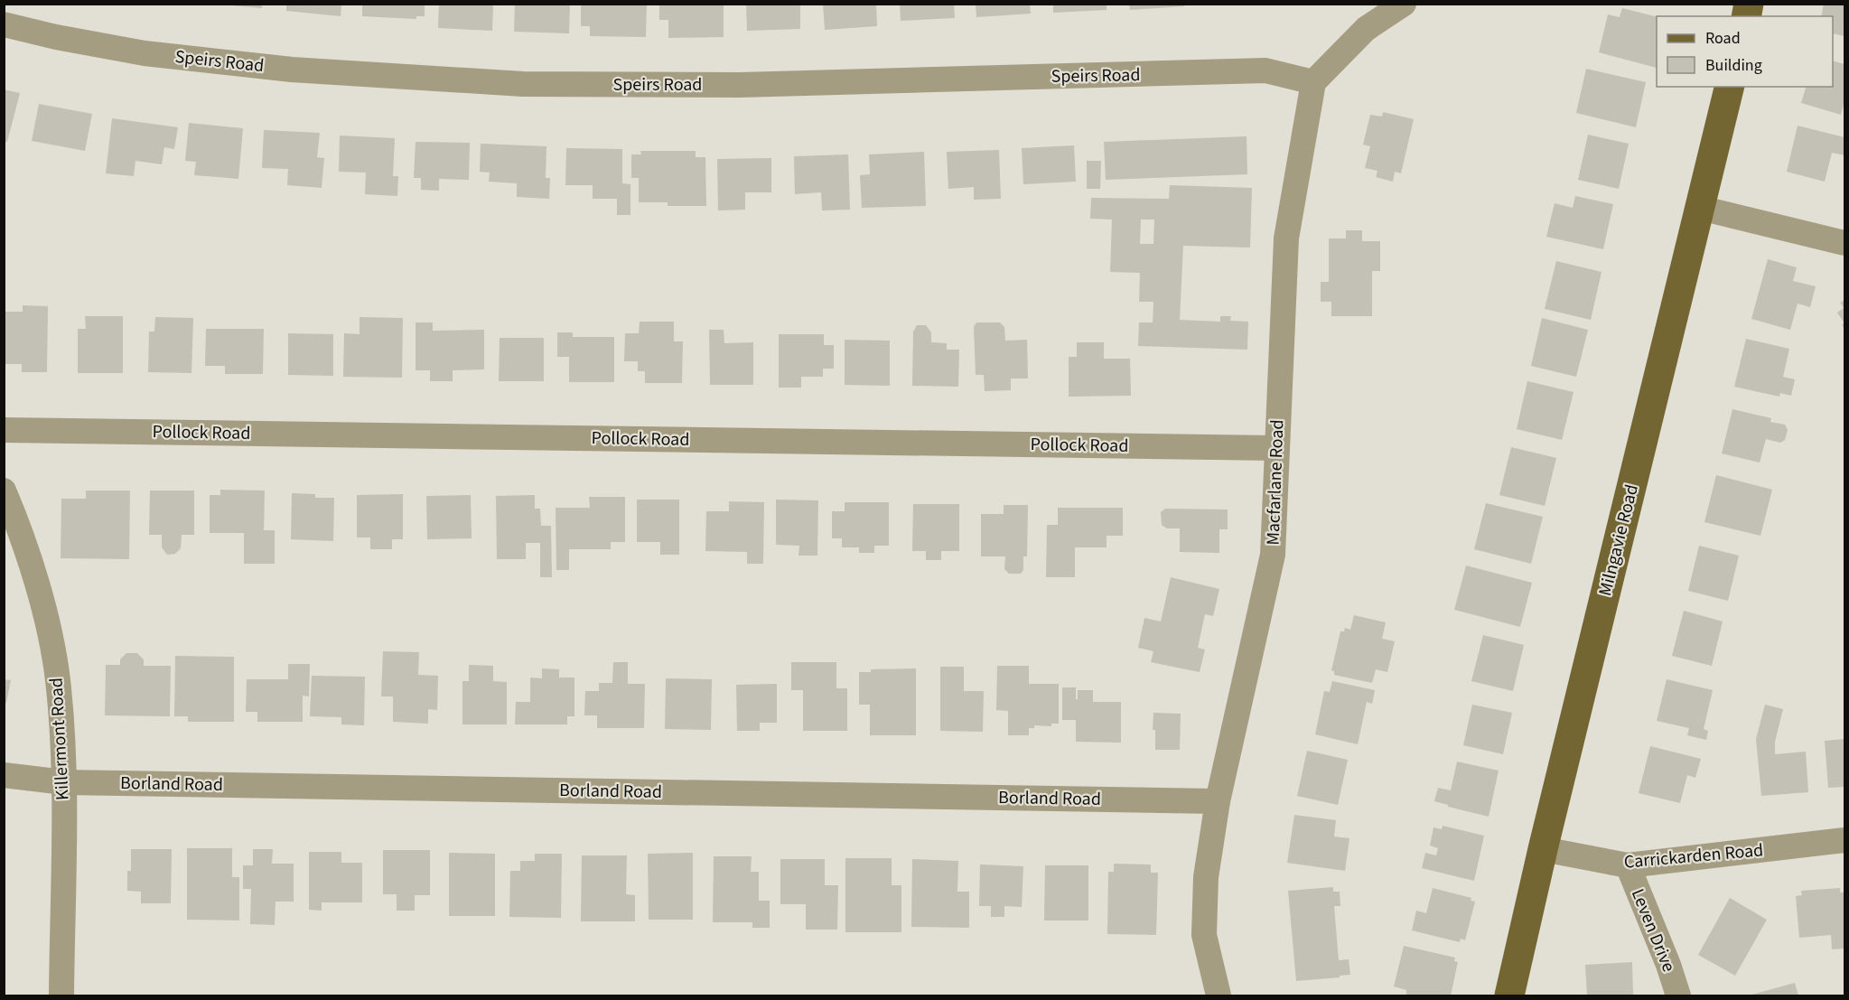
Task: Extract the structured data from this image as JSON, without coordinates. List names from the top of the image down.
{
  "streets": {
    "main road": ["Milngavie Road"],
    "street": [
      "Speirs Road",
      "Pollock Road",
      "Macfarlane Road",
      "Killermont Road",
      "Borland Road",
      "Carrickarden Road",
      "Leven Drive"
    ]
  },
  "crossings": [
    ["Speirs Road", "Macfarlane Road"],
    ["Pollock Road", "Macfarlane Road"],
    ["Macfarlane Road", "Borland Road"],
    ["Milngavie Road", "Carrickarden Road"],
    ["Killermont Road", "Borland Road"],
    ["Carrickarden Road", "Leven Drive"]
  ],
  "legend": ["Road", "Building"]
}
